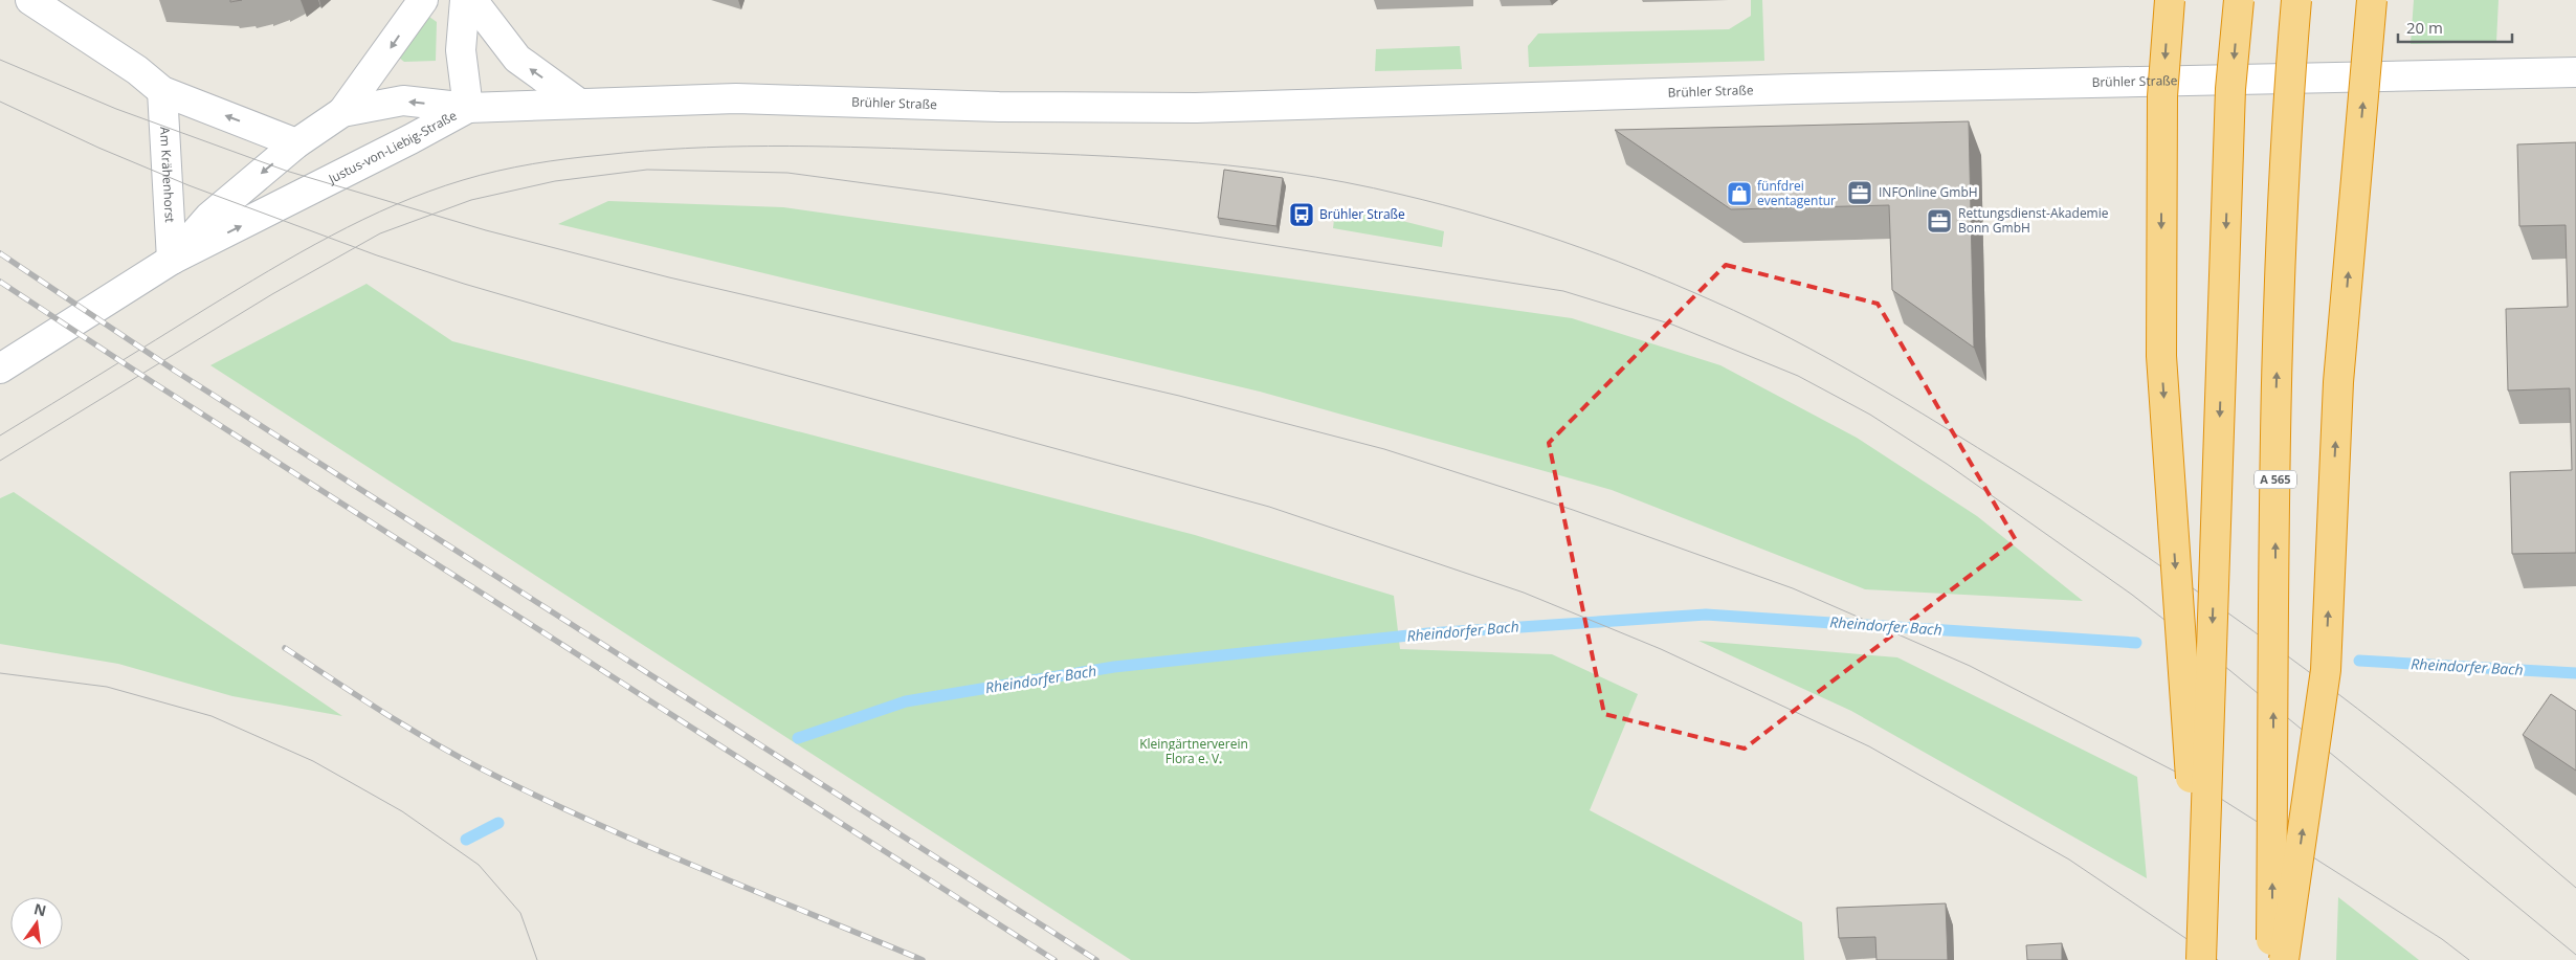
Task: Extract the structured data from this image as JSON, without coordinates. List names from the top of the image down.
{
  "streets": {
    "highway": ["A 565"],
    "main road": ["Brühler Straße", "Justus-von-Liebig-Straße", "Am Krähenhorst"]
  },
  "crossings": [
    ["Brühler Straße", "Justus-von-Liebig-Straße"],
    ["Justus-von-Liebig-Straße", "Am Krähenhorst"]
  ],
  "water": ["Rheindorfer Bach"],
  "parks": ["Kleingärtnerverein Flora e. V."],
  "places": {
    "office": ["INFOnline GmbH", "Rettungsdienst-Akademie Bonn GmbH"],
    "shop": ["fünfdrei eventagentur"],
    "bus stop": ["Brühler Straße"]
  },
  "scale_bar": "20 m",
  "north": "top"
}
